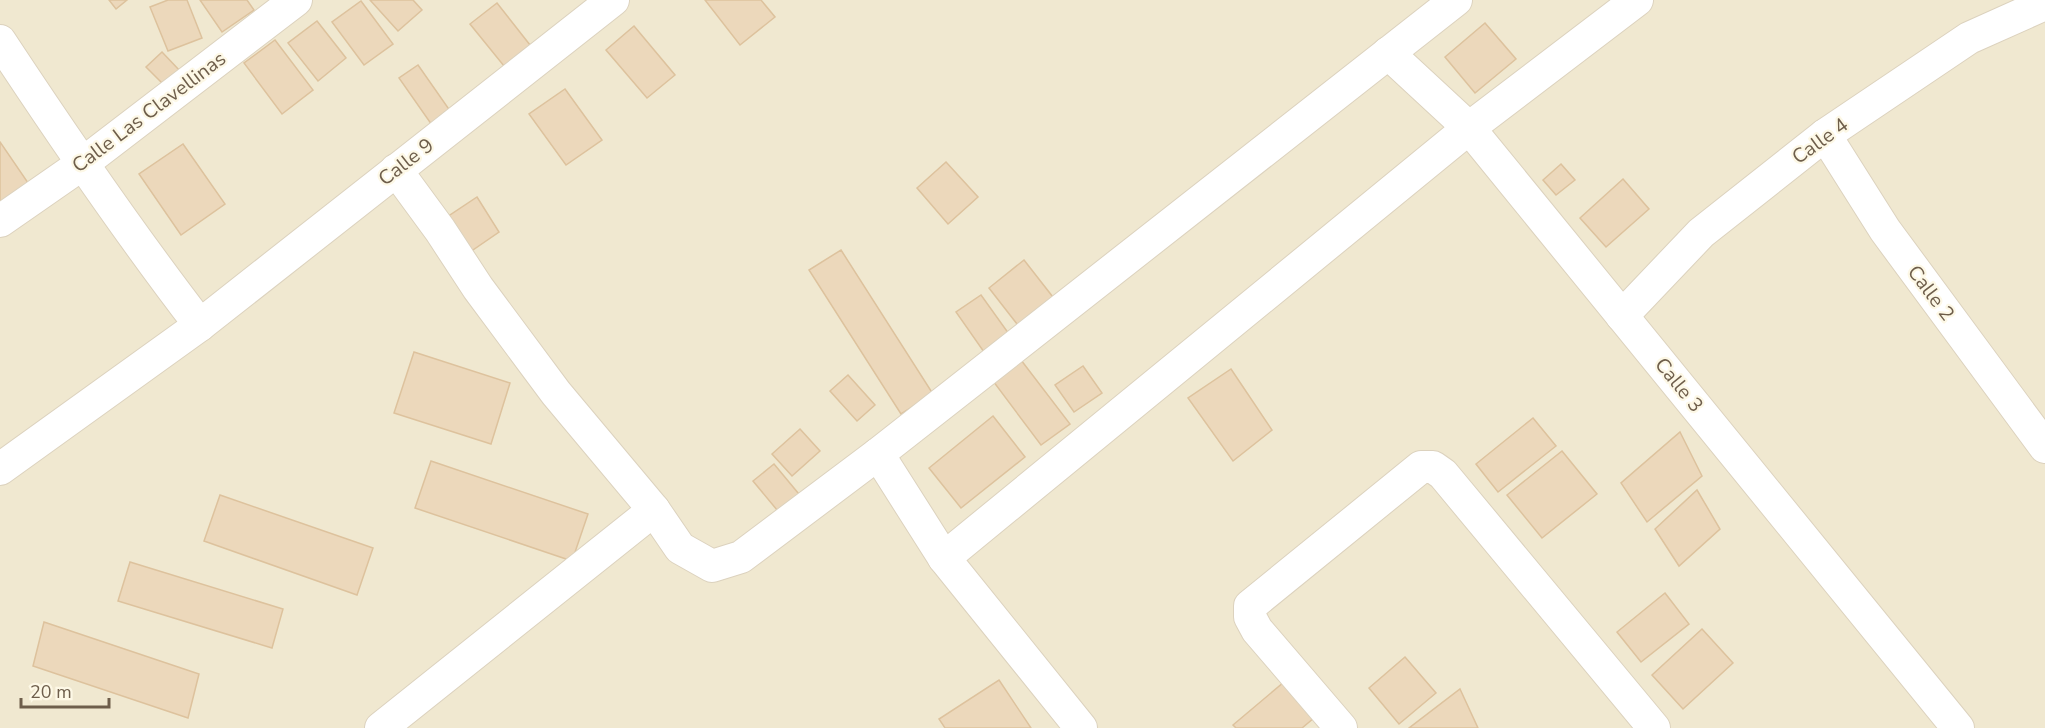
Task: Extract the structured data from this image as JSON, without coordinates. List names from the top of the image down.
{
  "streets": {
    "street": [
      "Calle Las Clavellinas",
      "Calle 4",
      "Calle 9",
      "Calle 2",
      "Calle 3"
    ]
  },
  "crossings": [
    ["Calle 4", "Calle 2"],
    ["Calle 4", "Calle 3"]
  ],
  "scale_bar": "20 m"
}
